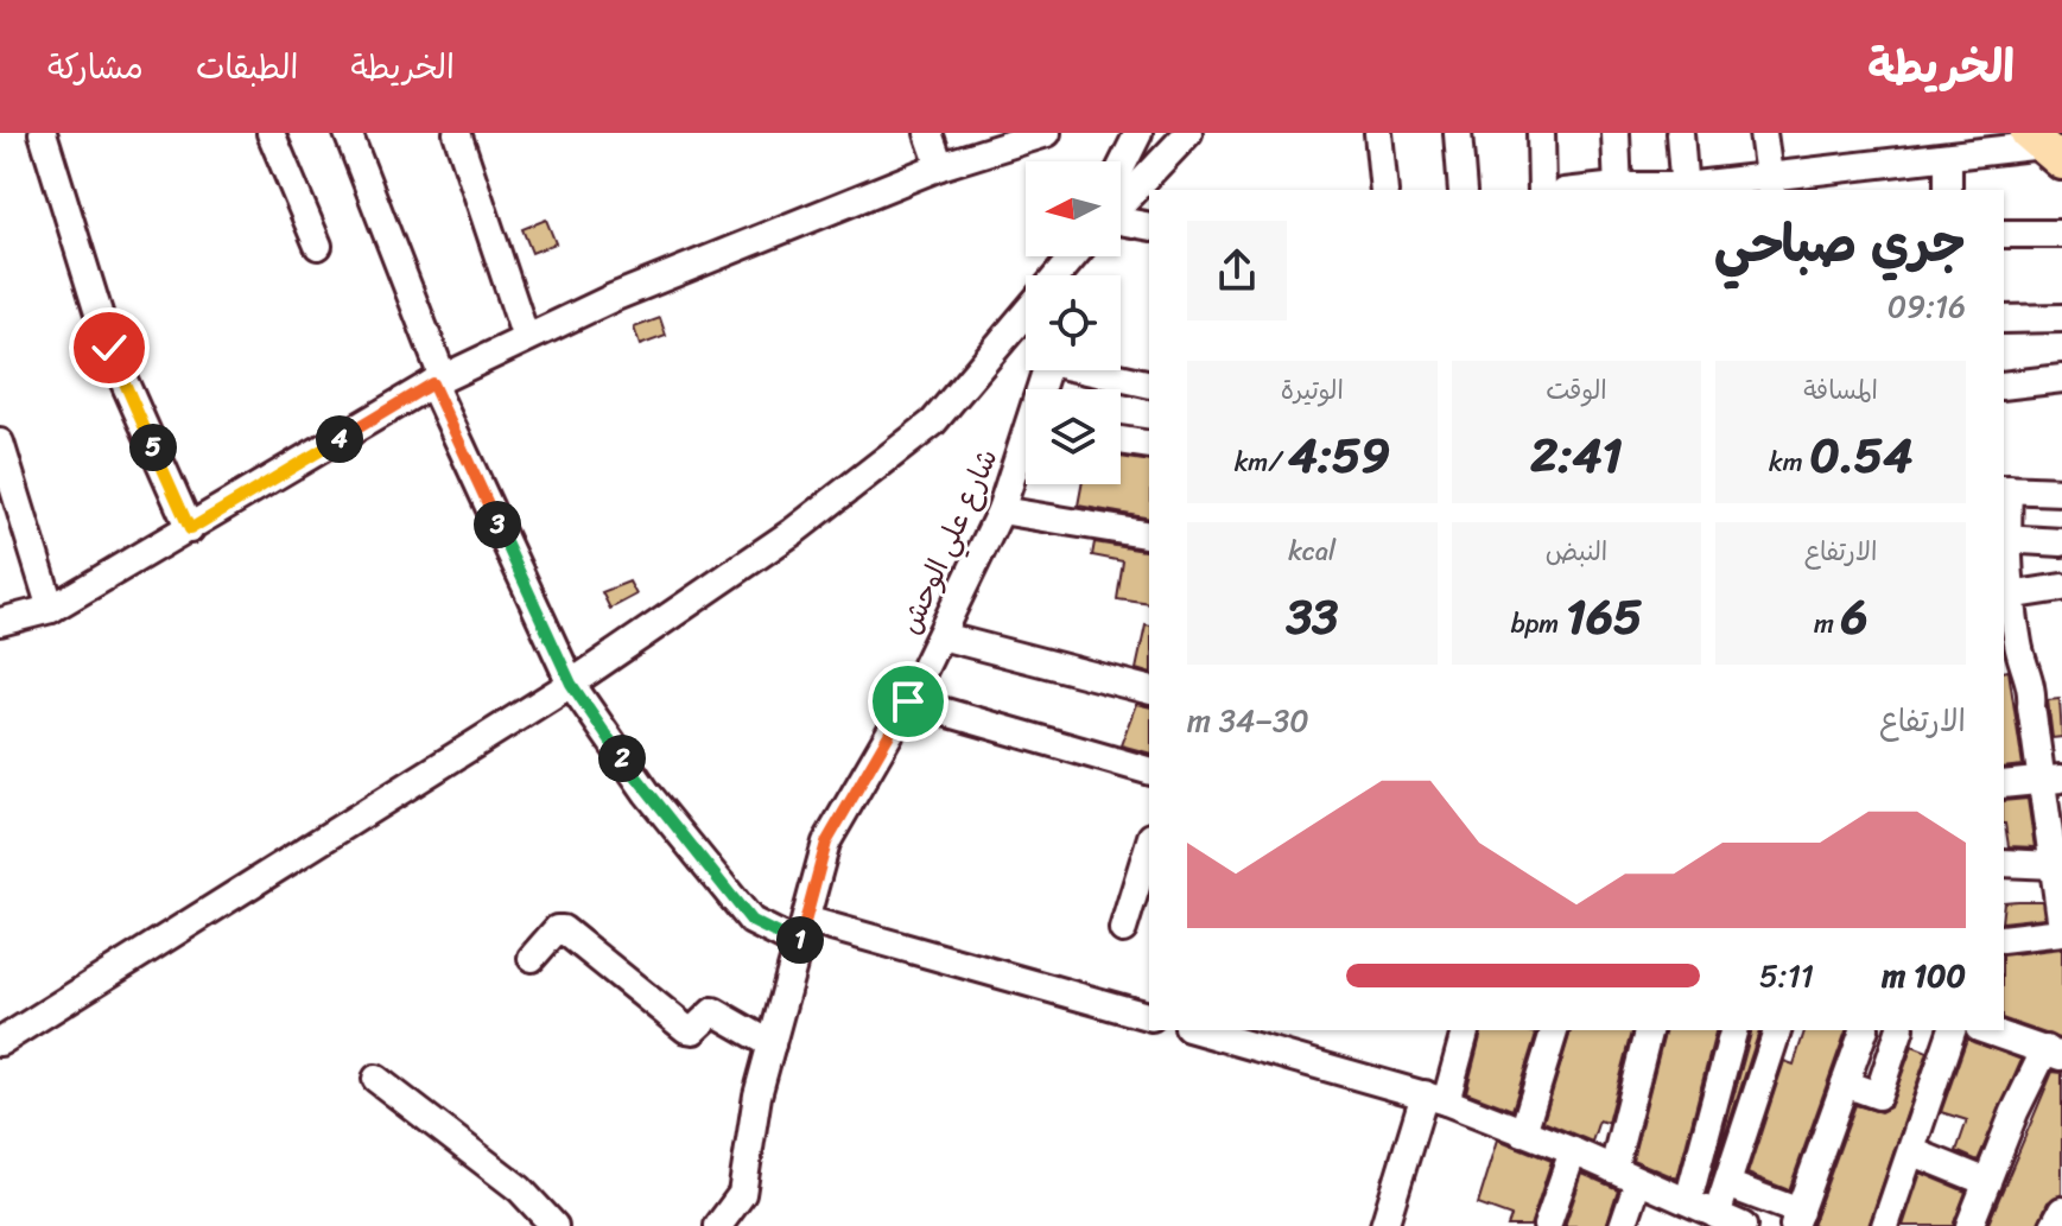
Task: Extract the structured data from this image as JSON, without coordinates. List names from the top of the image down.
{
  "streets": {
    "street": ["شارع علي الوحش"]
  },
  "north": "left",
  "page": {
    "header": "الخريطة",
    "nav": ["الخريطة", "الطبقات", "مشاركة"],
    "heading": ["جري صباحي", "09:16"],
    "stats": [
      ["المسافة", "0.54 km"],
      ["الوقت", "2:41"],
      ["الوتيرة", "4:59 /km"],
      ["الارتفاع", "6 m"],
      ["النبض", "165 bpm"],
      ["kcal", "33"]
    ],
    "pins": [
      "4",
      "5",
      "3",
      "2",
      "1"
    ],
    "chart": ["الارتفاع", "30–34 m"],
    "list": [
      {
        "name": "100 m",
        "note": "5:11"
      }
    ]
  }
}
